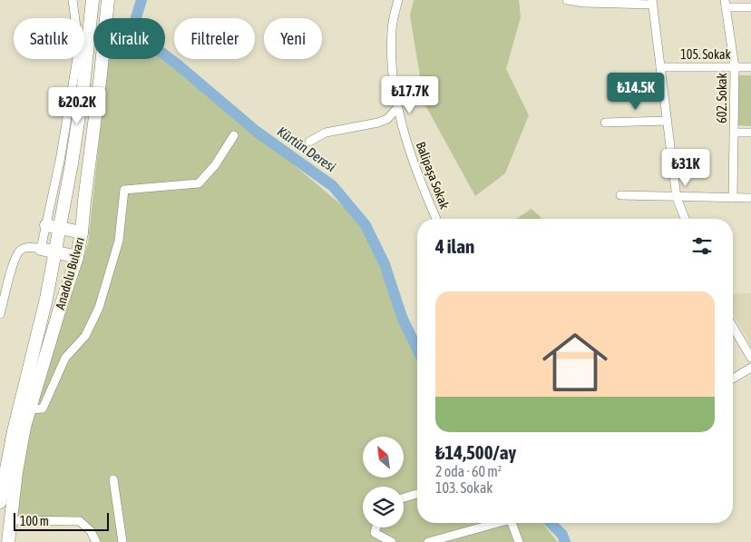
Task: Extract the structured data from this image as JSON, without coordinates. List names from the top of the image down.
{
  "streets": {
    "highway": ["Anadolu Bulvarı"],
    "street": ["105. Sokak", "602. Sokak", "Balipaşa Sokak"]
  },
  "crossings": [
    ["105. Sokak", "602. Sokak"]
  ],
  "water": ["Kürtün Deresi"],
  "scale_bar": "100 m",
  "north": "top left",
  "page": {
    "chip": [
      "Satılık",
      "Kiralık",
      "Filtreler",
      "Yeni"
    ],
    "price": [
      "₺14.5K",
      "₺17.7K",
      "₺20.2K",
      "₺31K"
    ],
    "heading": "4 ilan",
    "list": [
      {
        "name": "₺14,500/ay",
        "note": "2 oda · 60 m² · 103. Sokak"
      }
    ],
    "scale": "100 m"
  }
}
